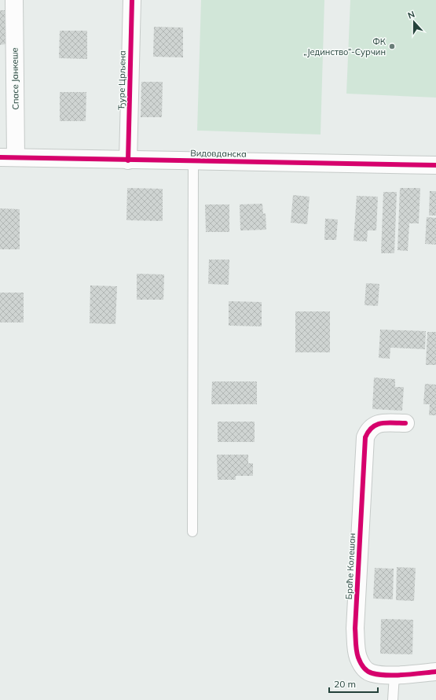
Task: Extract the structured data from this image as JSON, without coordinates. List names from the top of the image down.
{
  "streets": {
    "street": [
      "Спасе Јанкеше",
      "Ђуре Црљена",
      "Видовданска",
      "Браће Колешан"
    ]
  },
  "crossings": [
    ["Спасе Јанкеше", "Видовданска"],
    ["Ђуре Црљена", "Видовданска"]
  ],
  "places": ["ФК „Јединство”-Сурчин"],
  "scale_bar": "20 m",
  "north": "top"
}
